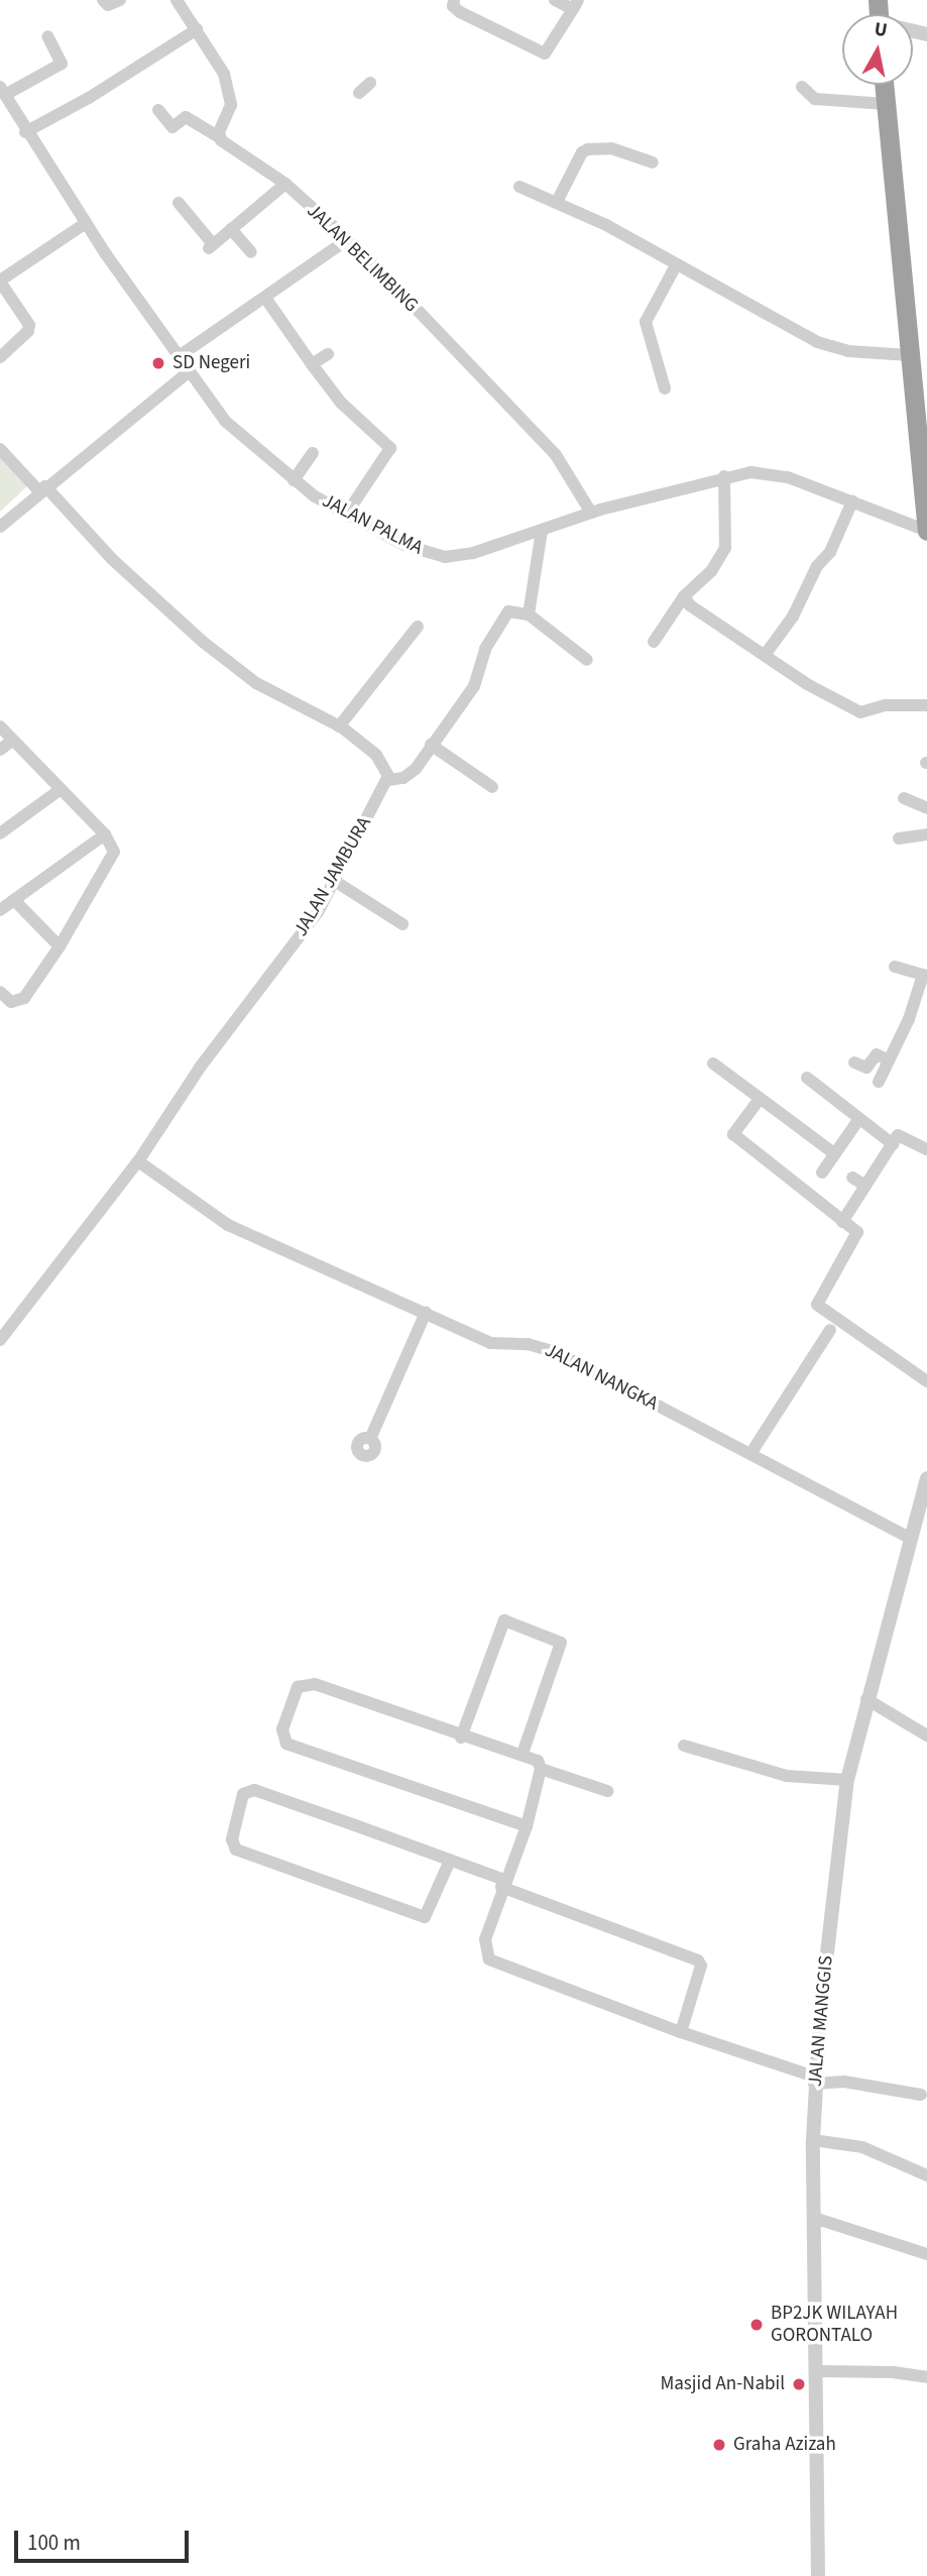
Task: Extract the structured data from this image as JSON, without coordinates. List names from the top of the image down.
{
  "streets": {
    "street": [
      "JALAN BELIMBING",
      "JALAN PALMA",
      "JALAN JAMBURA",
      "JALAN NANGKA",
      "JALAN MANGGIS"
    ]
  },
  "crossings": [
    ["JALAN BELIMBING", "JALAN PALMA"],
    ["JALAN JAMBURA", "JALAN NANGKA"],
    ["JALAN NANGKA", "JALAN MANGGIS"]
  ],
  "places": [
    "SD Negeri",
    "BP2JK WILAYAH GORONTALO",
    "Masjid An-Nabil",
    "Graha Azizah"
  ],
  "scale_bar": "100 m",
  "north": "top"
}
